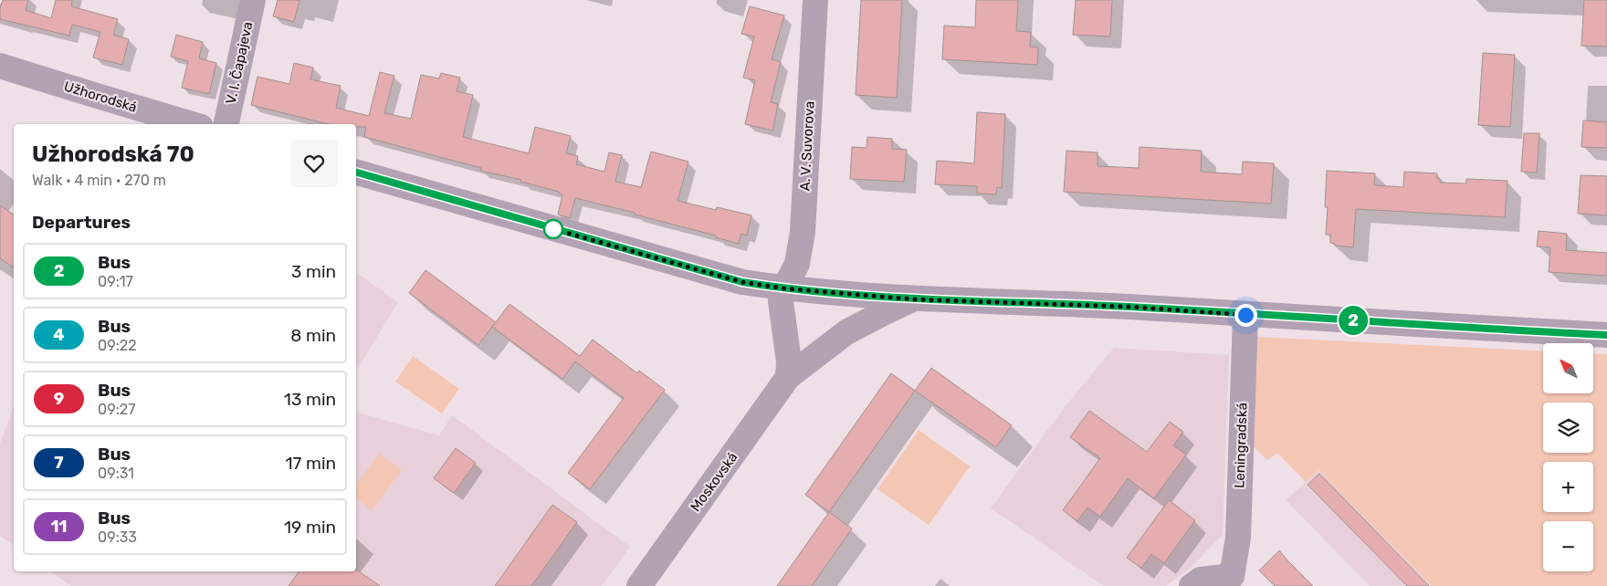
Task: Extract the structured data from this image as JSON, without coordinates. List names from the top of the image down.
{
  "streets": {
    "street": [
      "V. I. Čapajeva",
      "Užhorodská",
      "A. V. Suvorova",
      "Leningradská",
      "Moskovská"
    ]
  },
  "lines": ["bus line 2"],
  "north": "top left",
  "page": {
    "on_map": "2",
    "heading": [
      ["Užhorodská 70", "Walk · 4 min · 270 m"],
      "Departures"
    ],
    "list": [
      {
        "mark": "2",
        "name": "Bus",
        "note": "09:17",
        "value": "3 min"
      },
      {
        "mark": "4",
        "name": "Bus",
        "note": "09:22",
        "value": "8 min"
      },
      {
        "mark": "9",
        "name": "Bus",
        "note": "09:27",
        "value": "13 min"
      },
      {
        "mark": "7",
        "name": "Bus",
        "note": "09:31",
        "value": "17 min"
      },
      {
        "mark": "11",
        "name": "Bus",
        "note": "09:33",
        "value": "19 min"
      }
    ],
    "map_buttons": ["+", "−"]
  }
}
